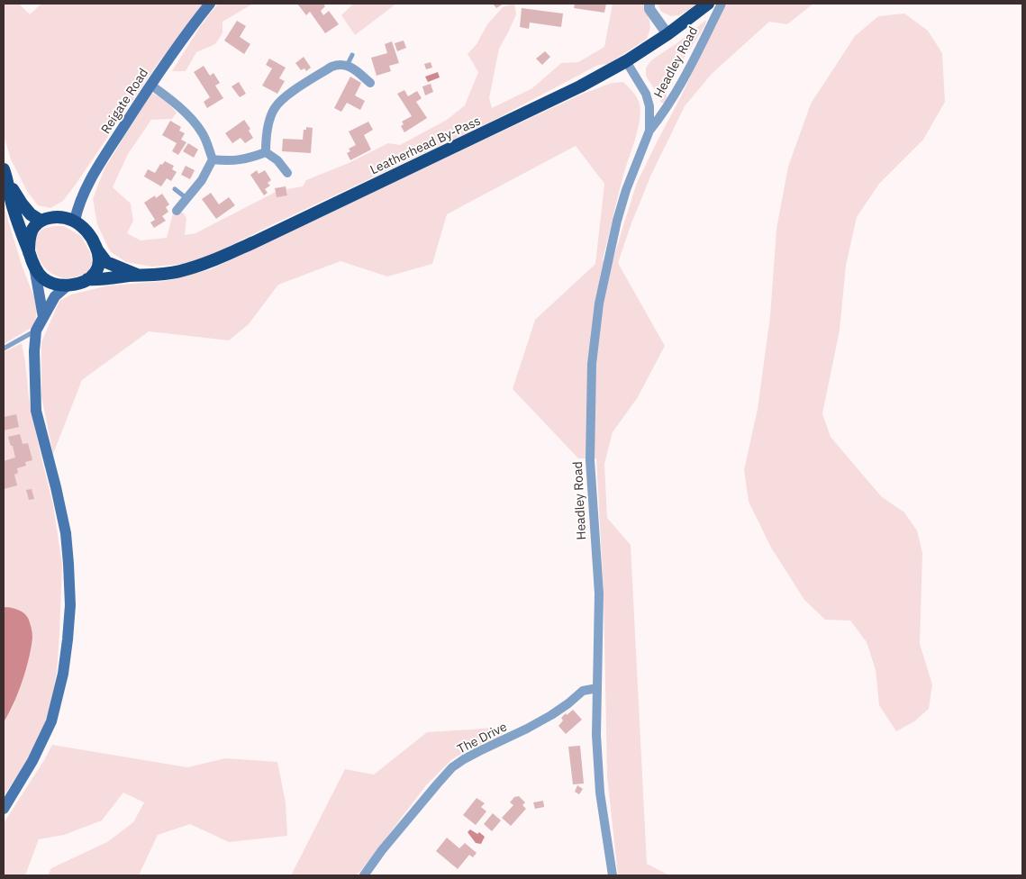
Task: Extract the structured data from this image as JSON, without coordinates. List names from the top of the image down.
{
  "streets": {
    "highway": ["Leatherhead By-Pass"],
    "main road": ["Reigate Road"],
    "street": ["Headley Road", "The Drive"]
  },
  "crossings": [
    ["Headley Road", "Leatherhead By-Pass"],
    ["Headley Road", "The Drive"],
    ["Reigate Road", "Leatherhead By-Pass"]
  ]
}
